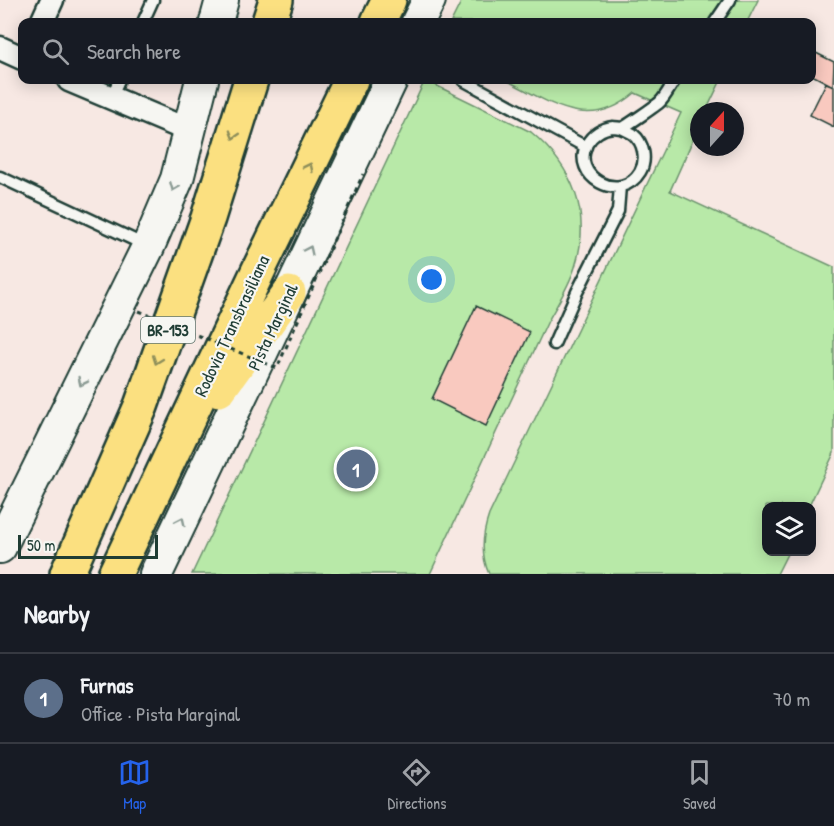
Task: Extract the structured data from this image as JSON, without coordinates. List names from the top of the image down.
{
  "streets": {
    "highway": ["Rodovia Transbrasiliana", "BR-153"],
    "main road": ["Pista Marginal"]
  },
  "scale_bar": "50 m",
  "north": "top",
  "page": {
    "search": "Search here",
    "pins": "1",
    "scale": "50 m",
    "heading": "Nearby",
    "list": [
      {
        "mark": "1",
        "name": "Furnas",
        "note": "Office · Pista Marginal",
        "value": "70 m"
      }
    ],
    "nav": ["Map", "Directions", "Saved"]
  }
}
